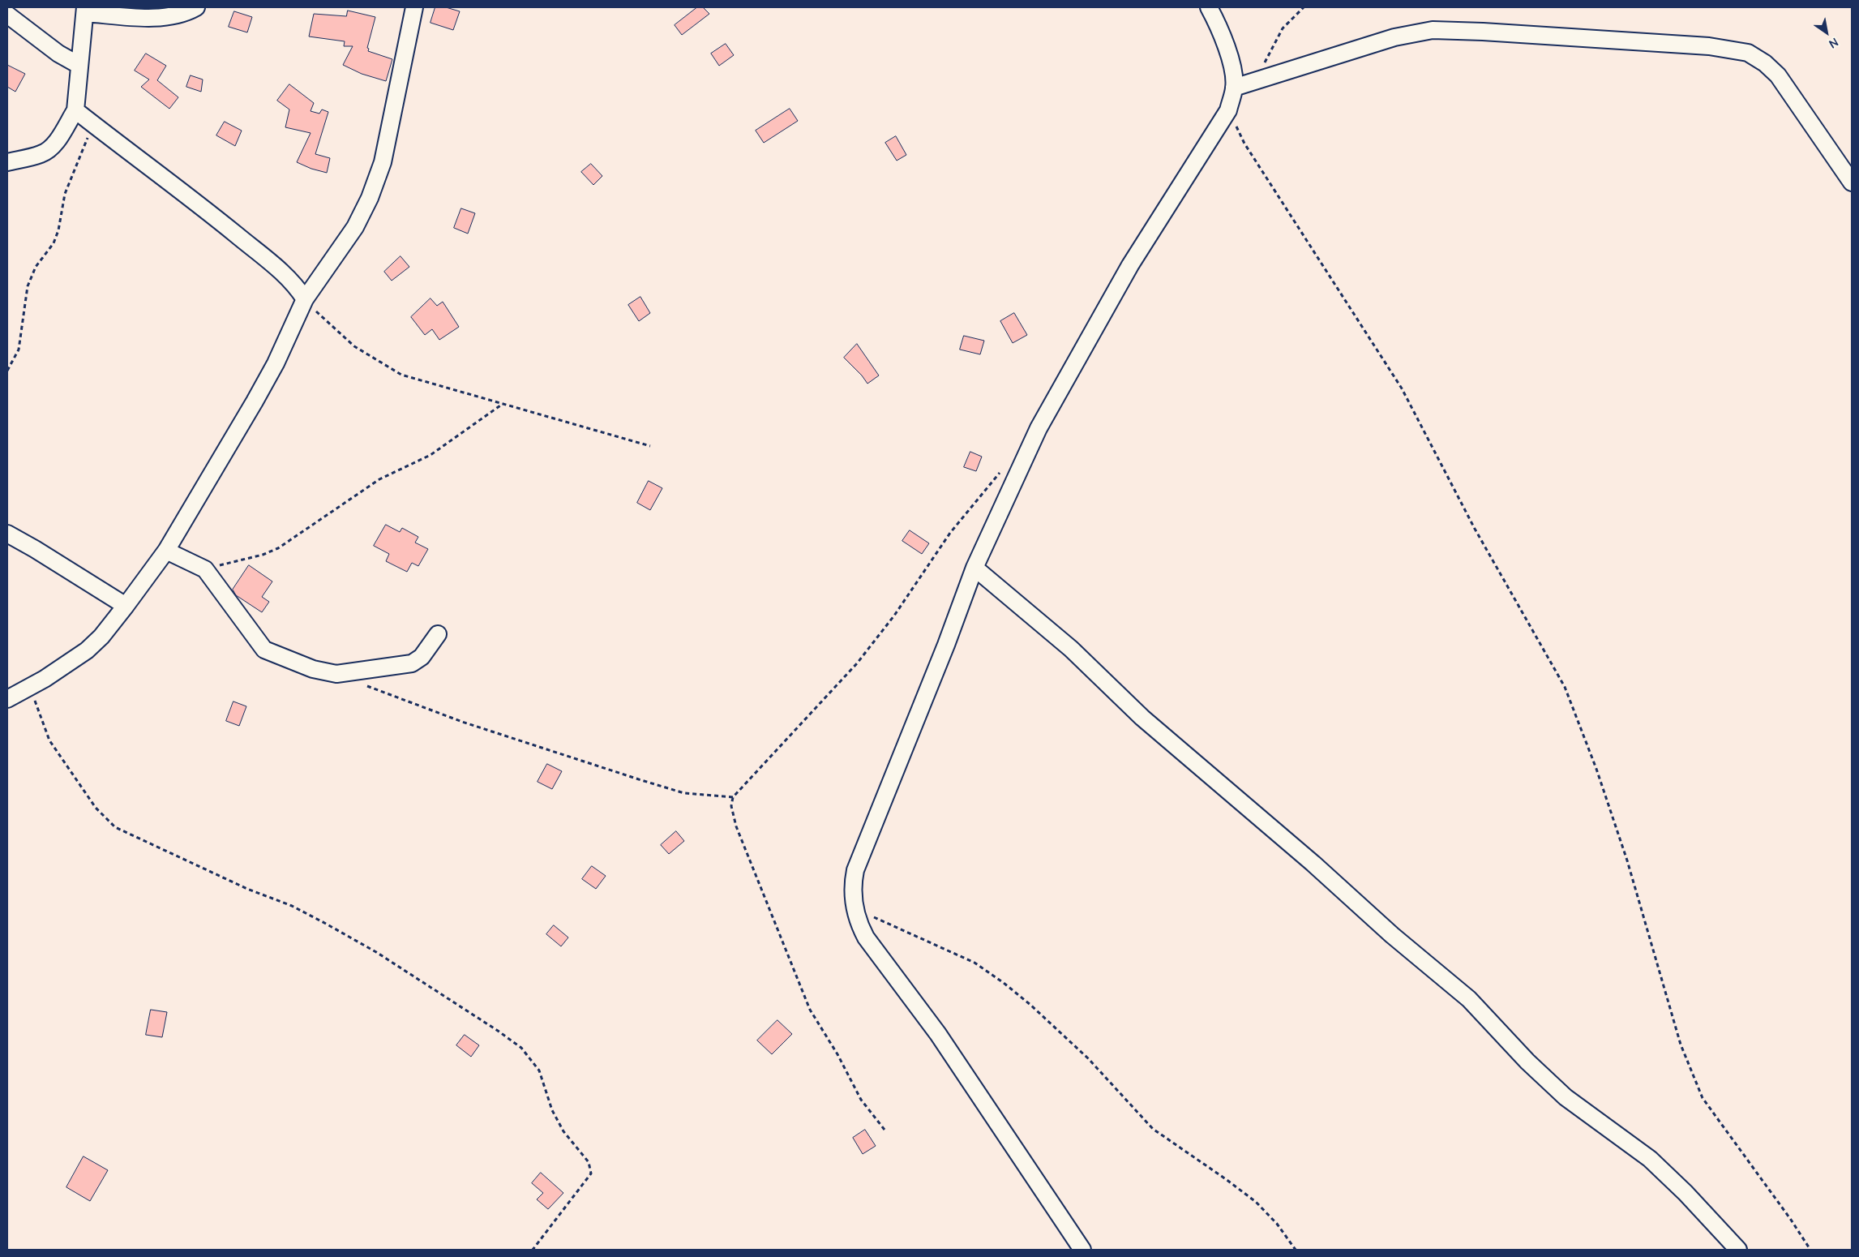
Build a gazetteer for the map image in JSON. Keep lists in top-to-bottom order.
{
  "north": "bottom right"
}
